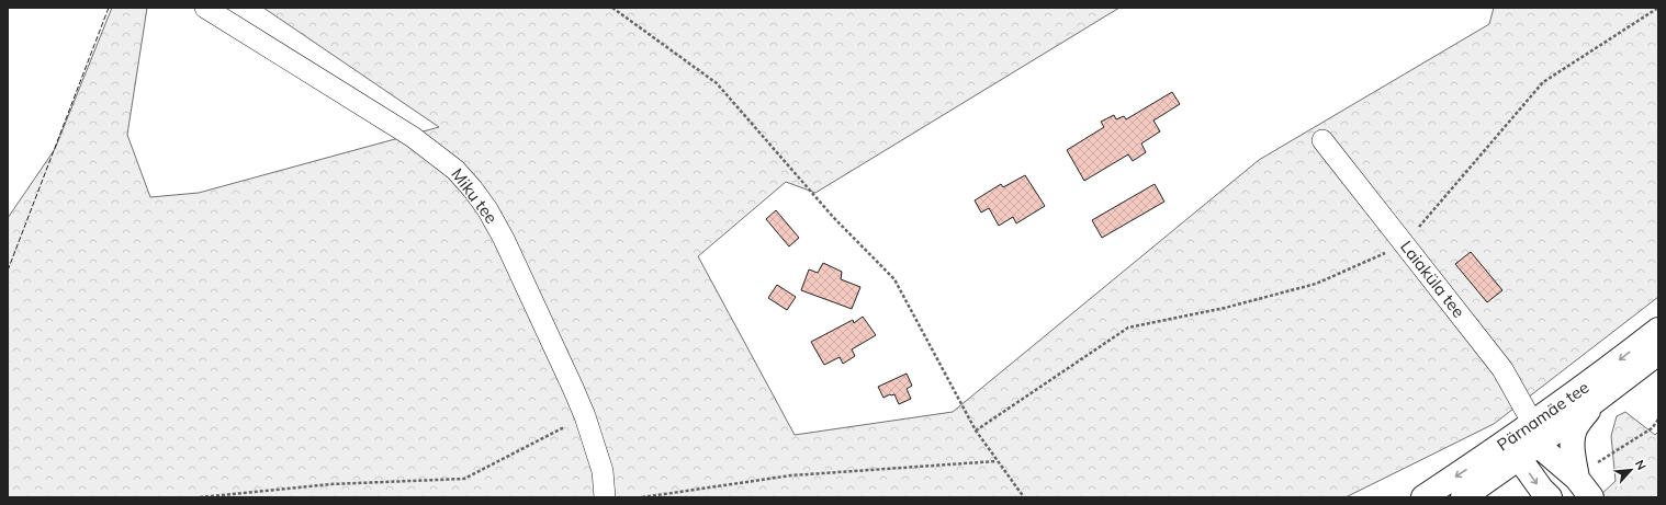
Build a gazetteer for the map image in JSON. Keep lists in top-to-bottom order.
{
  "streets": {
    "main road": ["Pärnamäe tee"],
    "street": ["Miku tee", "Laiaküla tee"]
  },
  "crossings": [
    ["Laiaküla tee", "Pärnamäe tee"]
  ],
  "north": "top right"
}
